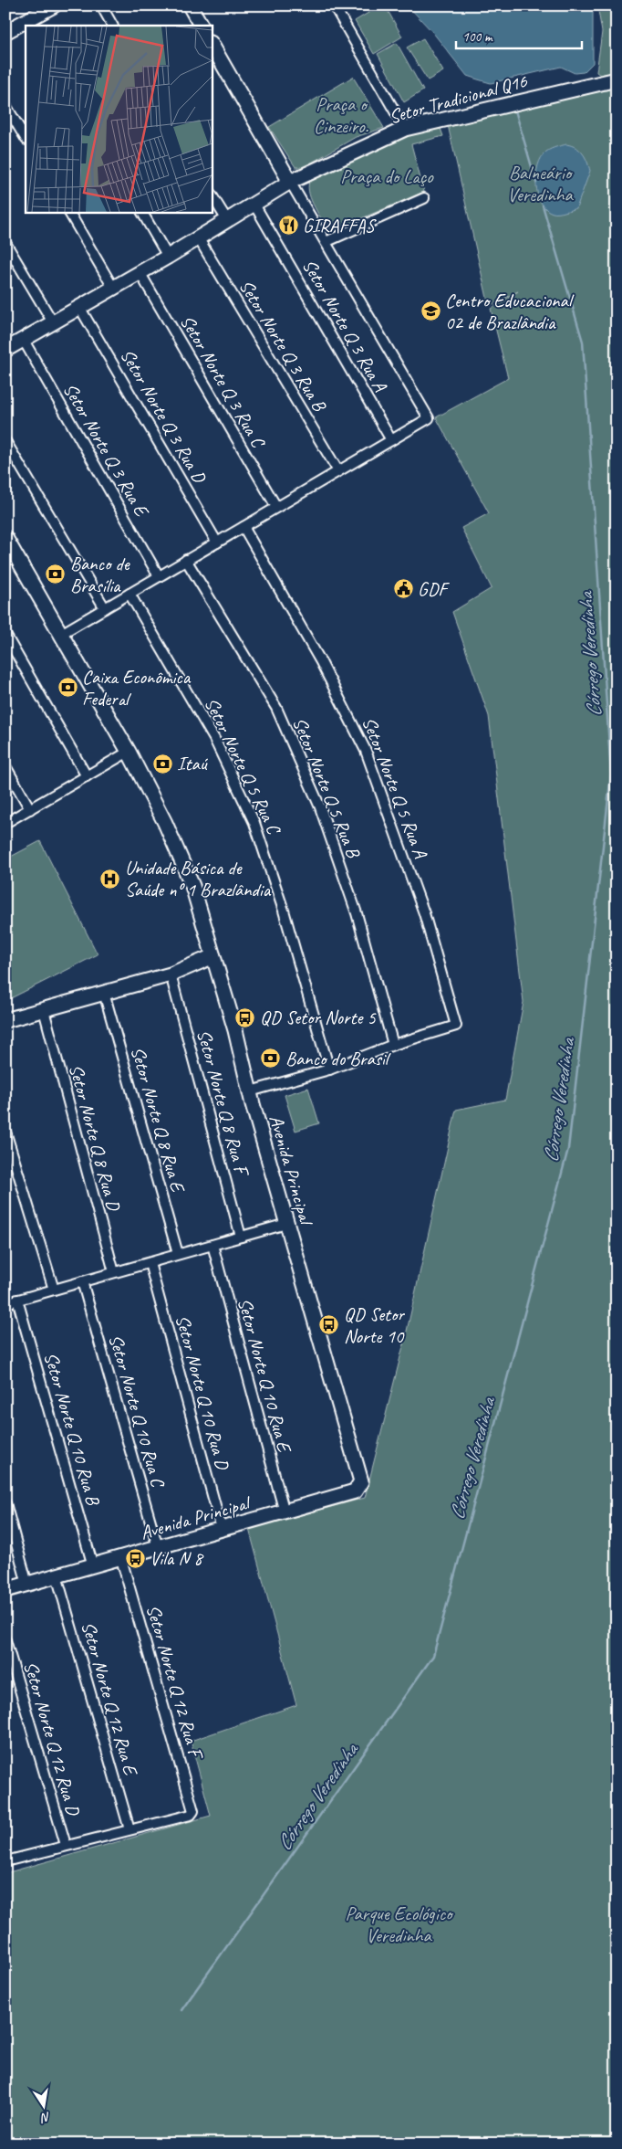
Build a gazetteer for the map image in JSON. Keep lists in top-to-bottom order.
{
  "streets": {
    "street": [
      "Setor Tradicional Q16",
      "Setor Norte Q 3 Rua A",
      "Setor Norte Q 3 Rua B",
      "Setor Norte Q 3 Rua C",
      "Setor Norte Q 3 Rua D",
      "Setor Norte Q 3 Rua E",
      "Setor Norte Q 5 Rua C",
      "Setor Norte Q 5 Rua B",
      "Setor Norte Q 5 Rua A",
      "Setor Norte Q 8 Rua F",
      "Setor Norte Q 8 Rua E",
      "Setor Norte Q 8 Rua D",
      "Avenida Principal",
      "Setor Norte Q 10 Rua E",
      "Setor Norte Q 10 Rua D",
      "Setor Norte Q 10 Rua C",
      "Setor Norte Q 10 Rua B",
      "Setor Norte Q 12 Rua F",
      "Setor Norte Q 12 Rua E",
      "Setor Norte Q 12 Rua D"
    ]
  },
  "crossings": [
    ["Setor Tradicional Q16", "Setor Norte Q 3 Rua A"],
    ["Setor Tradicional Q16", "Setor Norte Q 3 Rua B"],
    ["Setor Tradicional Q16", "Setor Norte Q 3 Rua C"],
    ["Setor Tradicional Q16", "Setor Norte Q 3 Rua D"],
    ["Setor Tradicional Q16", "Setor Norte Q 3 Rua E"],
    ["Setor Norte Q 5 Rua B", "Setor Norte Q 5 Rua A"],
    ["Avenida Principal", "Setor Norte Q 10 Rua E"],
    ["Avenida Principal", "Setor Norte Q 10 Rua D"],
    ["Avenida Principal", "Setor Norte Q 10 Rua C"],
    ["Avenida Principal", "Setor Norte Q 10 Rua B"],
    ["Avenida Principal", "Setor Norte Q 12 Rua F"],
    ["Avenida Principal", "Setor Norte Q 12 Rua E"],
    ["Setor Norte Q 12 Rua F", "Setor Norte Q 12 Rua E"]
  ],
  "water": ["Córrego Veredinha"],
  "parks": [
    "Praça o Cinzeiro.",
    "Balneário Veredinha",
    "Praça do Laço",
    "Parque Ecológico Veredinha"
  ],
  "places": {
    "restaurant": ["GIRAFFAS"],
    "school or university": ["Centro Educacional 02 de Brazlândia"],
    "bank": [
      "Banco de Brasília",
      "Caixa Econômica Federal",
      "Itaú",
      "Banco do Brasil"
    ],
    "public building": ["GDF"],
    "hospital": ["Unidade Básica de Saúde nº 1 Brazlândia"],
    "bus stop": ["QD Setor Norte 5", "QD Setor Norte 10", "Vila N 8"]
  },
  "scale_bar": "100 m",
  "north": "bottom"
}
